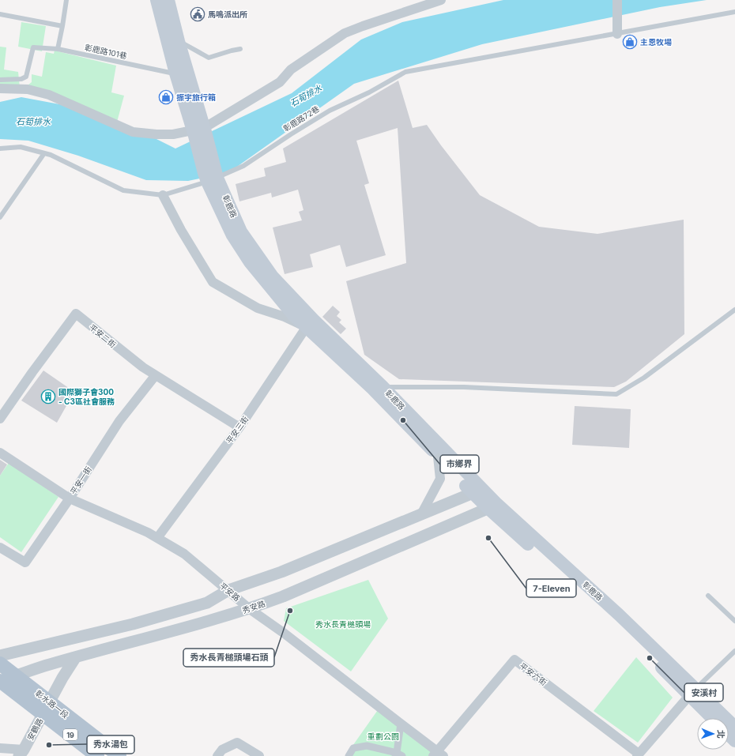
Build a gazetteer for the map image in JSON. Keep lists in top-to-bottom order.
{
  "streets": {
    "main road": ["彰鹿路", "彰水路一段", "19"],
    "street": [
      "平安二街",
      "平安三街",
      "平安一街",
      "平安路",
      "秀安路",
      "平安六街",
      "安鶴路"
    ],
    "lane": ["彰鹿路101巷", "彰鹿路72巷"]
  },
  "crossings": [
    ["彰鹿路101巷", "彰鹿路"],
    ["彰鹿路72巷", "彰鹿路"],
    ["彰鹿路", "平安三街"],
    ["彰鹿路", "秀安路"],
    ["平安二街", "平安三街"],
    ["平安二街", "平安一街"],
    ["平安三街", "平安路"],
    ["平安一街", "平安路"],
    ["平安路", "秀安路"],
    ["平安路", "平安六街"],
    ["秀安路", "彰水路一段"],
    ["秀安路", "安鶴路"],
    ["彰水路一段", "安鶴路"]
  ],
  "water": ["石筍排水"],
  "parks": ["秀水長青槌頭場", "重劃公園"],
  "places": {
    "public building": ["馬鳴派出所"],
    "shop": ["主恩牧場", "振宇旅行箱"],
    "building": ["國際獅子會300 - C3區社會服務"],
    "other": [
      "市鄉界",
      "7-Eleven",
      "秀水長青槌頭場石頭",
      "安溪村",
      "秀水湯包"
    ]
  },
  "north": "right"
}
